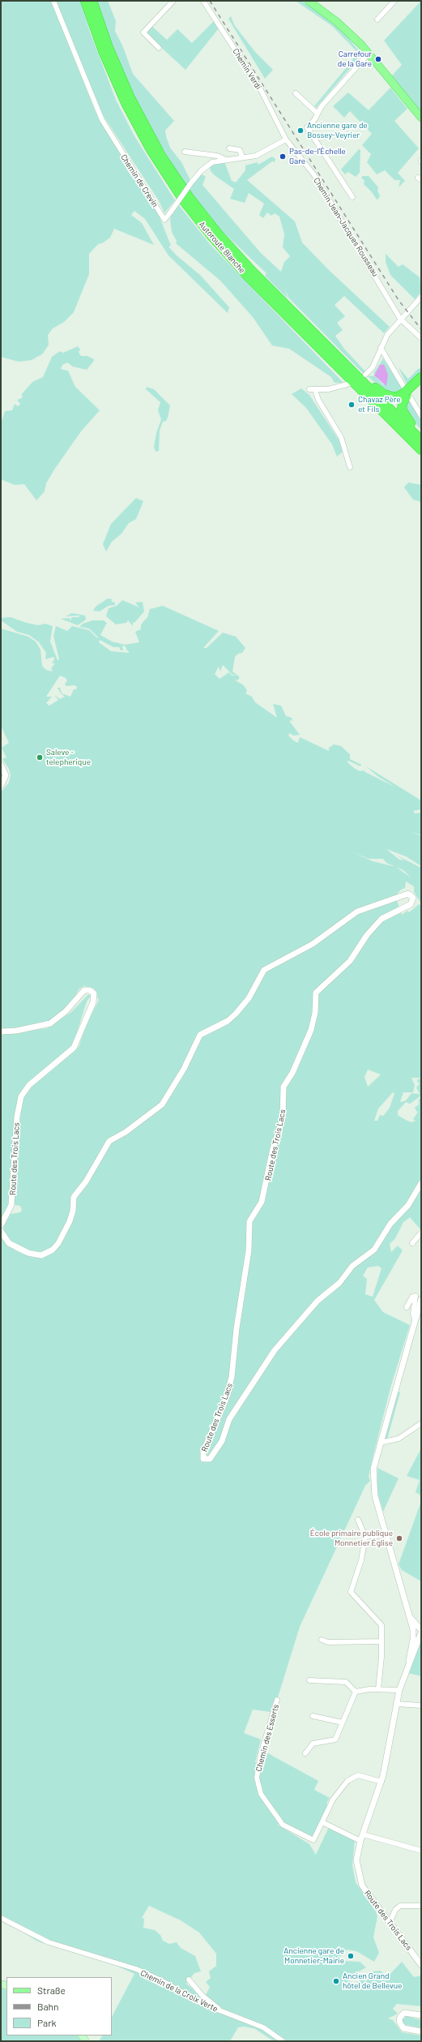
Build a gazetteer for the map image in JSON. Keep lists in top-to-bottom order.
{
  "streets": {
    "highway": ["Autoroute Blanche"],
    "street": [
      "Chemin Verdi",
      "Chemin de Crevin",
      "Chemin Jean-Jacques Rousseau",
      "Route des Trois Lacs",
      "Chemin des Esserts",
      "Chemin de la Croix Verte"
    ]
  },
  "crossings": [
    ["Chemin Verdi", "Chemin de Crevin"],
    ["Chemin Verdi", "Chemin Jean-Jacques Rousseau"],
    ["Chemin de Crevin", "Chemin Jean-Jacques Rousseau"],
    ["Route des Trois Lacs", "Chemin des Esserts"]
  ],
  "places": [
    "Carrefour de la Gare",
    "Ancienne gare de Bossey-Veyrier",
    "Pas-de-l'Échelle Gare",
    "Chavaz Père et Fils",
    "Saleve - telepherique",
    "École primaire publique Monnetier Église",
    "Ancienne gare de Monnetier-Mairie",
    "Ancien Grand hôtel de Bellevue"
  ],
  "legend": ["Straße", "Bahn", "Park"]
}
